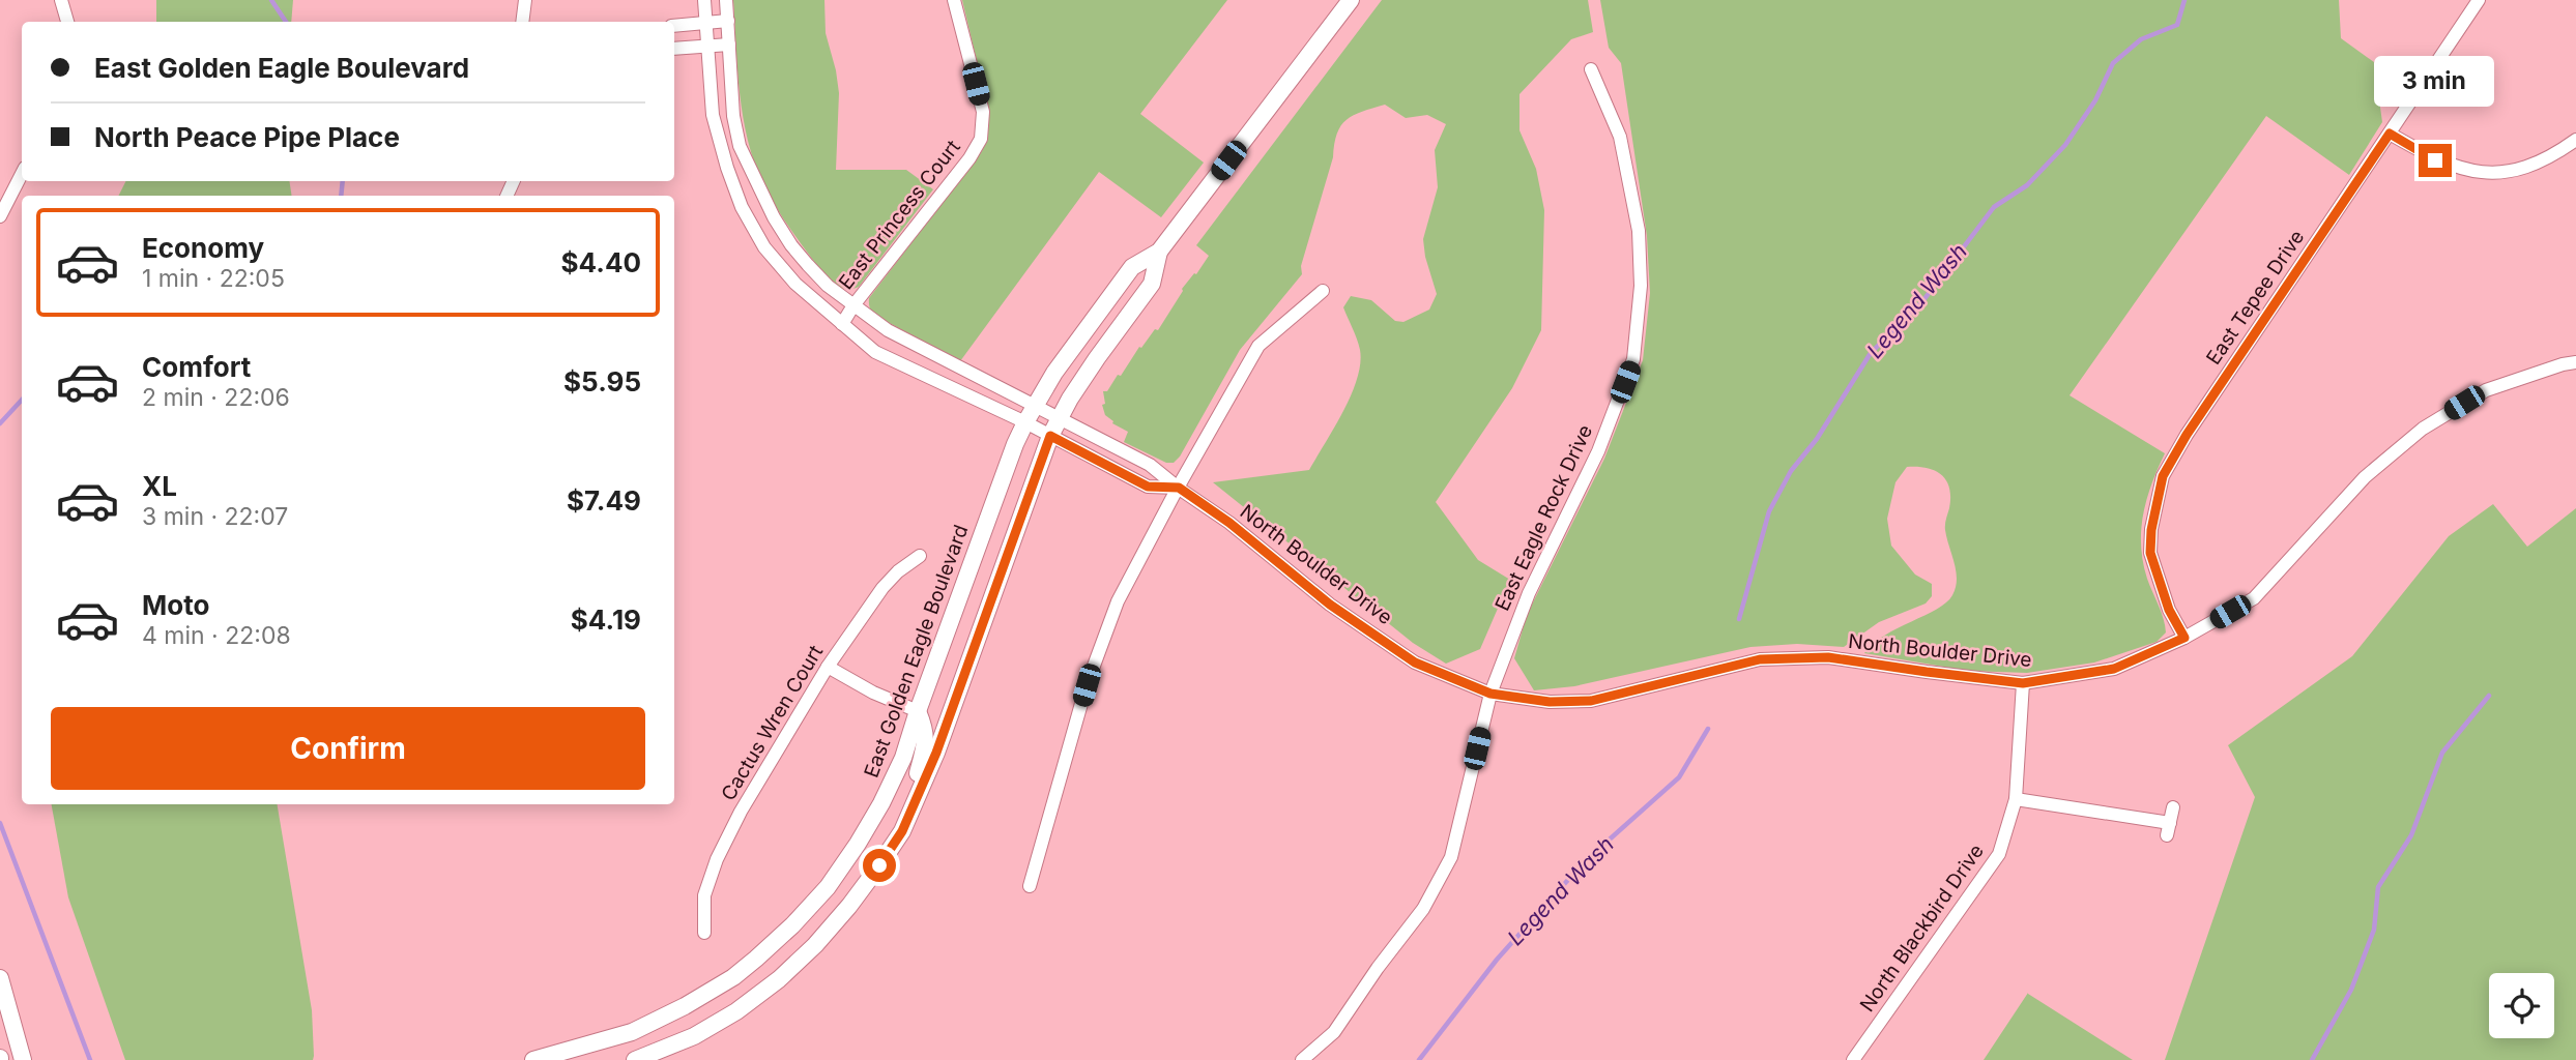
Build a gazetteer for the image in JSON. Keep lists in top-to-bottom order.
{
  "streets": {
    "street": [
      "East Princess Court",
      "East Tepee Drive",
      "East Eagle Rock Drive",
      "North Boulder Drive",
      "East Golden Eagle Boulevard",
      "Cactus Wren Court",
      "North Blackbird Drive"
    ]
  },
  "crossings": [
    ["East Princess Court", "North Boulder Drive"],
    ["East Tepee Drive", "North Boulder Drive"],
    ["East Eagle Rock Drive", "North Boulder Drive"],
    ["North Boulder Drive", "East Golden Eagle Boulevard"],
    ["North Boulder Drive", "North Blackbird Drive"]
  ],
  "water": ["Legend Wash"],
  "page": {
    "banner": ["East Golden Eagle Boulevard", "North Peace Pipe Place"],
    "bubble": "3 min",
    "list": [
      {
        "name": "Economy",
        "note": "1 min · 22:05",
        "value": "$4.40"
      },
      {
        "name": "Comfort",
        "note": "2 min · 22:06",
        "value": "$5.95"
      },
      {
        "name": "XL",
        "note": "3 min · 22:07",
        "value": "$7.49"
      },
      {
        "name": "Moto",
        "note": "4 min · 22:08",
        "value": "$4.19"
      }
    ],
    "buttons": "Confirm"
  }
}
